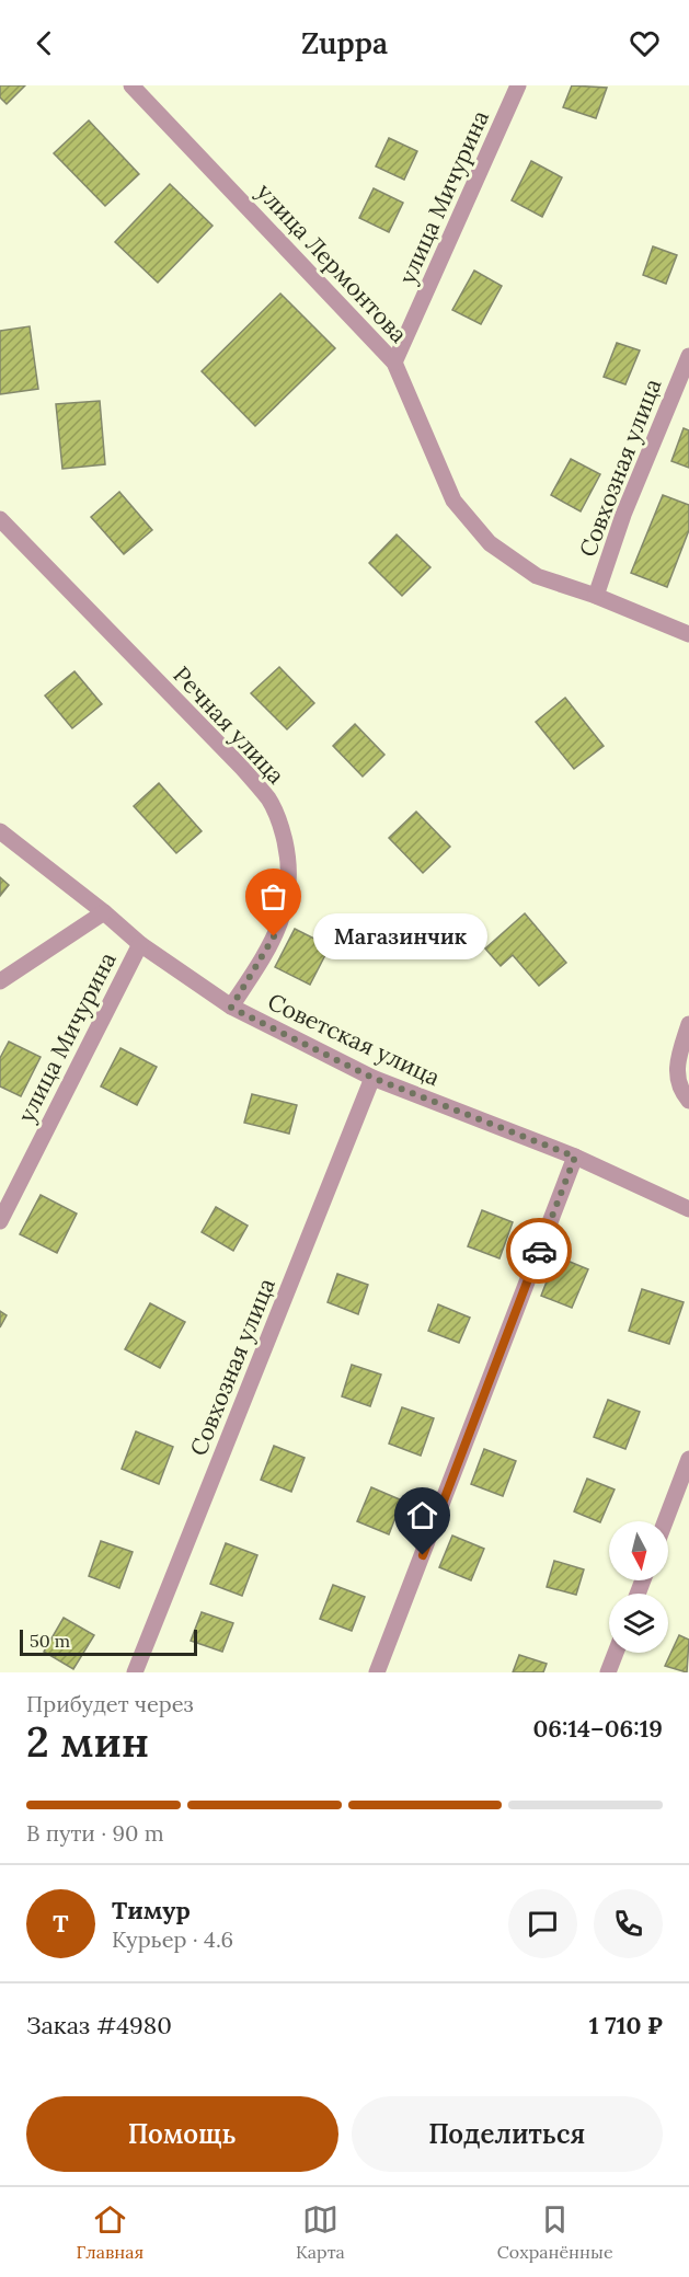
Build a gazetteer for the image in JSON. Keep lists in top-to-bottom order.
{
  "streets": {
    "street": [
      "улица Мичурина",
      "улица Лермонтова",
      "Совхозная улица",
      "Речная улица",
      "Советская улица"
    ]
  },
  "crossings": [
    ["улица Мичурина", "улица Лермонтова"],
    ["улица Мичурина", "Советская улица"],
    ["улица Лермонтова", "Совхозная улица"],
    ["Совхозная улица", "Советская улица"],
    ["Речная улица", "Советская улица"]
  ],
  "places": ["Магазинчик"],
  "scale_bar": "50 m",
  "north": "bottom",
  "page": {
    "header": "Zuppa",
    "bubble": "Магазинчик",
    "scale": "50 m",
    "heading": ["2 мин", "Прибудет через", "06:14–06:19"],
    "panel": [
      "Тимур",
      "Курьер · 4.6",
      "Заказ #4980",
      "1 710 ₽"
    ],
    "bar": "В пути · 90 m",
    "round": "Т",
    "buttons": ["Помощь", "Поделиться"],
    "tabs": ["Главная", "Карта", "Сохранённые"]
  }
}
